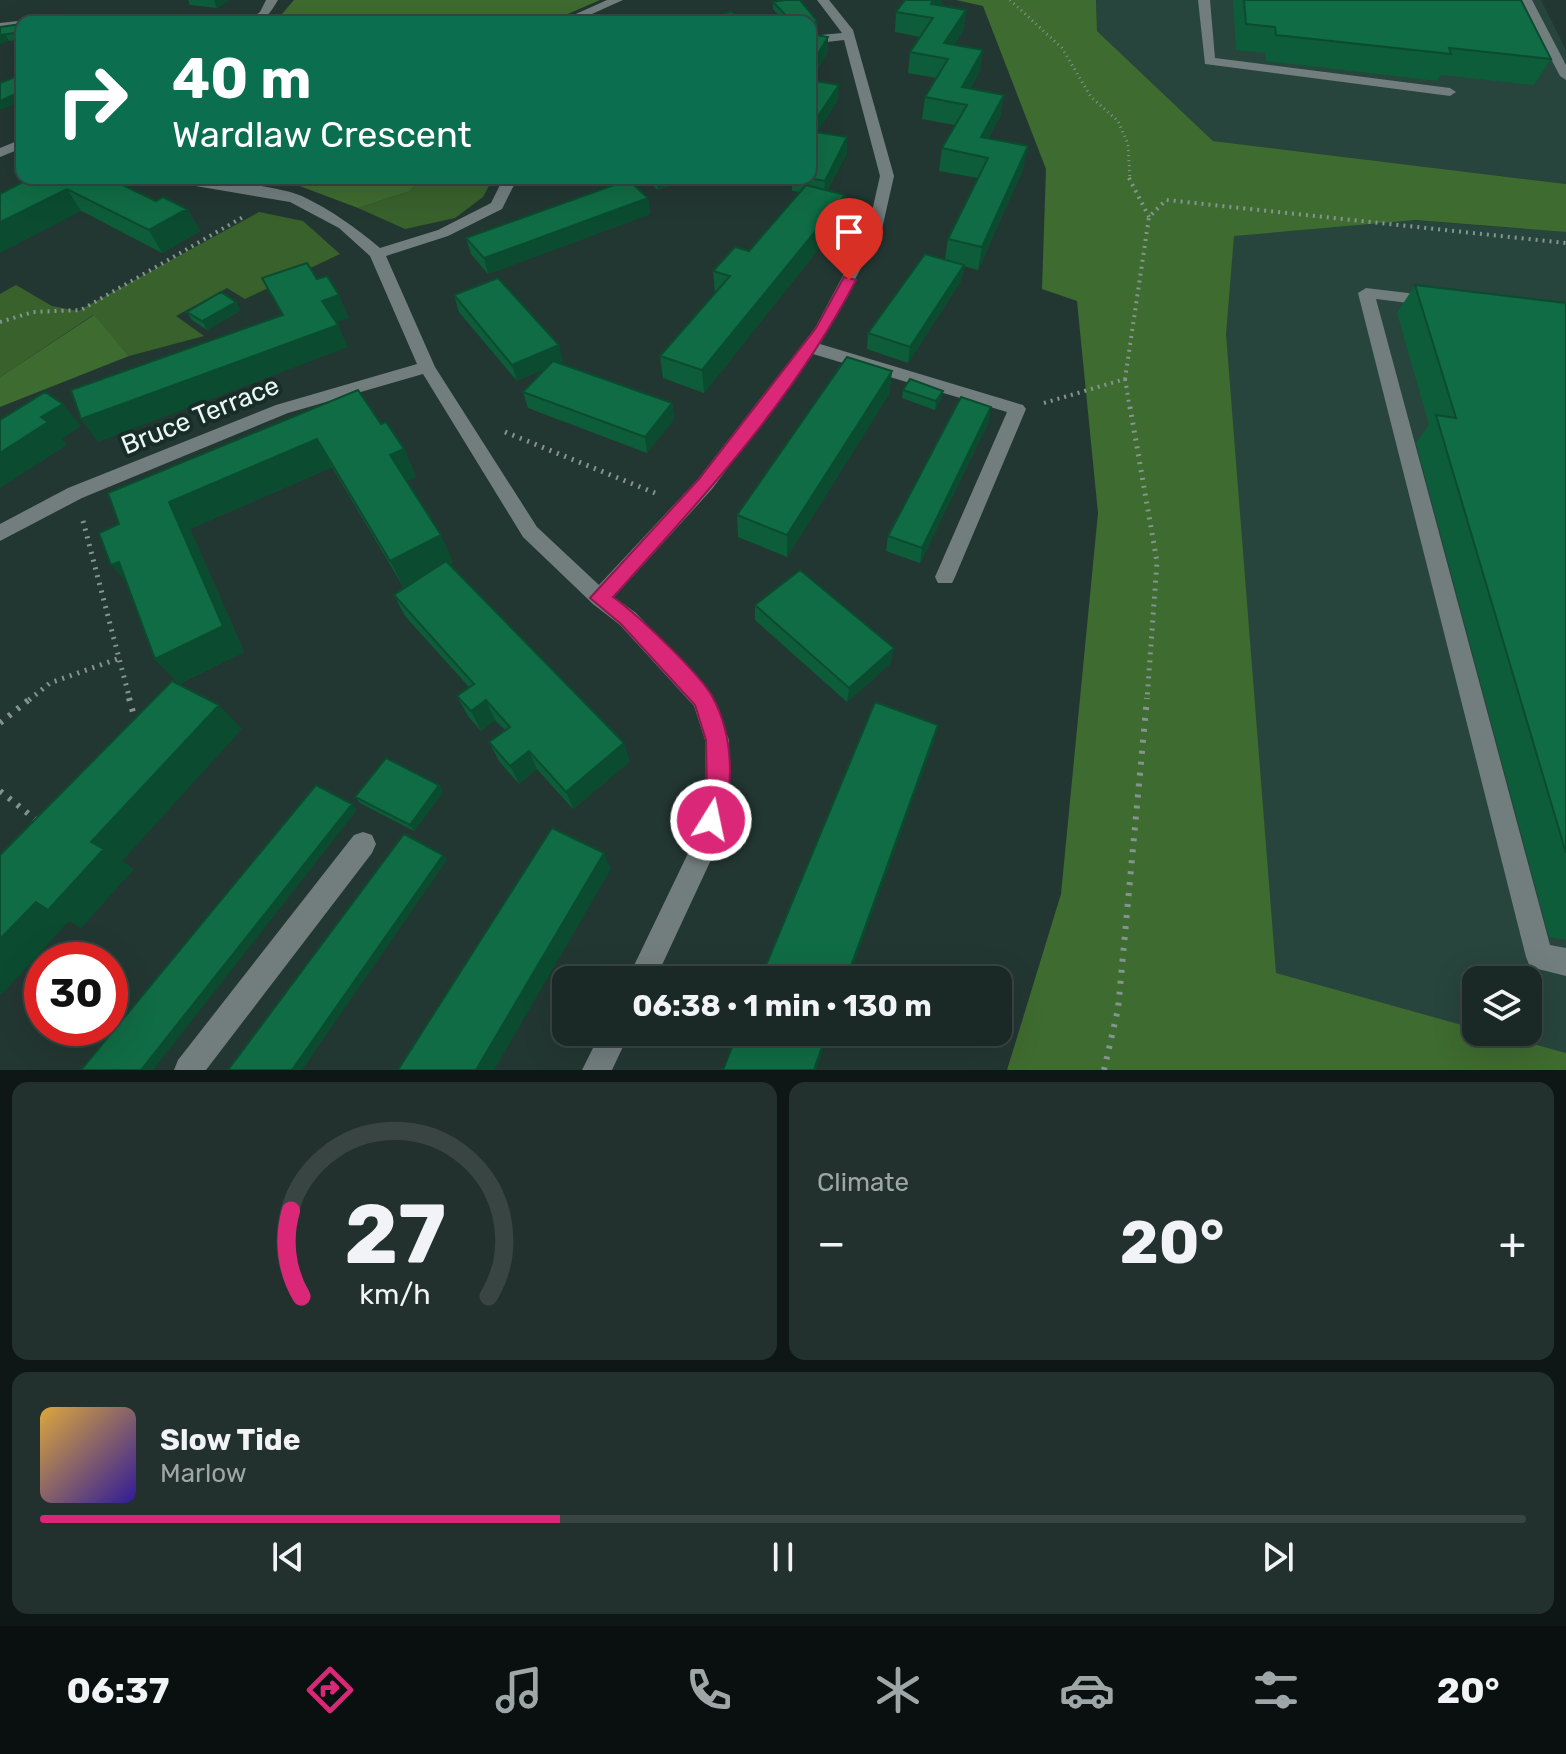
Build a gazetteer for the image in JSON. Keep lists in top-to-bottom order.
{
  "streets": {
    "street": ["Bruce Terrace"]
  },
  "page": {
    "turn": ["40 m", "Wardlaw Crescent"],
    "limit": "30",
    "trip": "06:38 · 1 min · 130 m",
    "tile": "Climate",
    "heat": ["−", "20°", "+"],
    "song": ["Slow Tide", "Marlow"],
    "tabs": ["06:37", "20°"],
    "gauge": ["27", "km/h"]
  }
}
